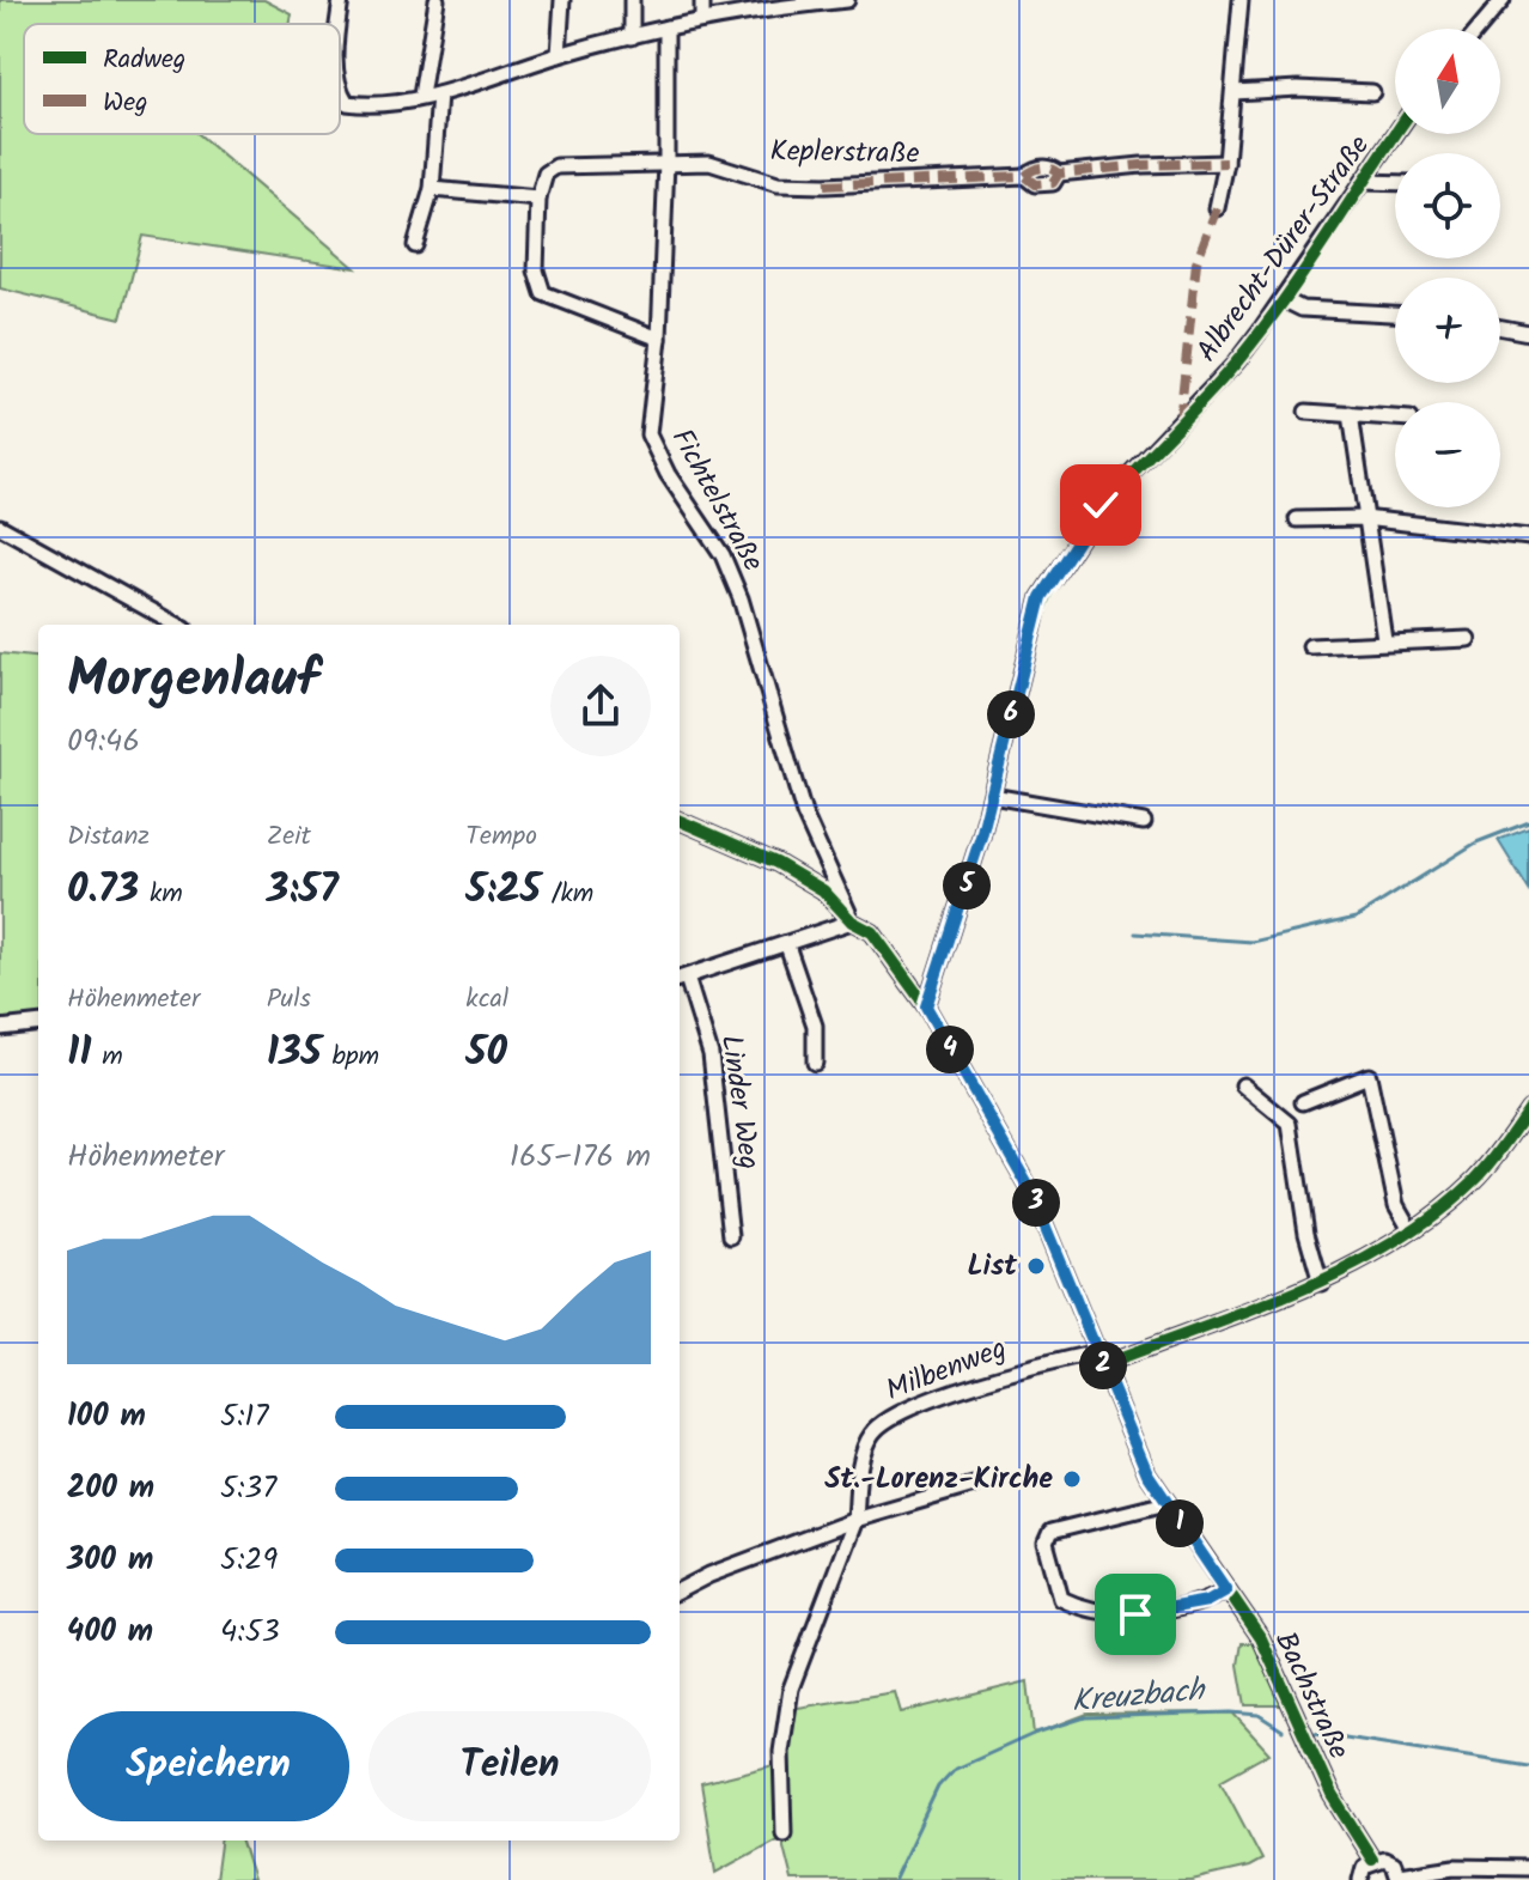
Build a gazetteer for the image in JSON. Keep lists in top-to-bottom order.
{
  "streets": {
    "street": [
      "Keplerstraße",
      "Albrecht-Dürer-Straße",
      "Fichtelstraße",
      "Linder Weg",
      "Milbenweg",
      "Bachstraße"
    ]
  },
  "crossings": [
    ["Keplerstraße", "Fichtelstraße"],
    ["Fichtelstraße", "Linder Weg"],
    ["Milbenweg", "Bachstraße"]
  ],
  "water": ["Kreuzbach"],
  "places": ["List", "St.-Lorenz-Kirche"],
  "legend": ["Radweg", "Weg"],
  "north": "top",
  "page": {
    "map_buttons": ["+", "−"],
    "heading": ["Morgenlauf", "09:46"],
    "pins": [
      "6",
      "5",
      "4",
      "3",
      "2",
      "1"
    ],
    "stats": [
      ["Distanz", "0.73 km"],
      ["Zeit", "3:57"],
      ["Tempo", "5:25 /km"],
      ["Höhenmeter", "11 m"],
      ["Puls", "135 bpm"],
      ["kcal", "50"]
    ],
    "chart": ["Höhenmeter", "165–176 m"],
    "list": [
      {
        "name": "100 m",
        "note": "5:17"
      },
      {
        "name": "200 m",
        "note": "5:37"
      },
      {
        "name": "300 m",
        "note": "5:29"
      },
      {
        "name": "400 m",
        "note": "4:53"
      }
    ],
    "buttons": ["Speichern", "Teilen"]
  }
}
